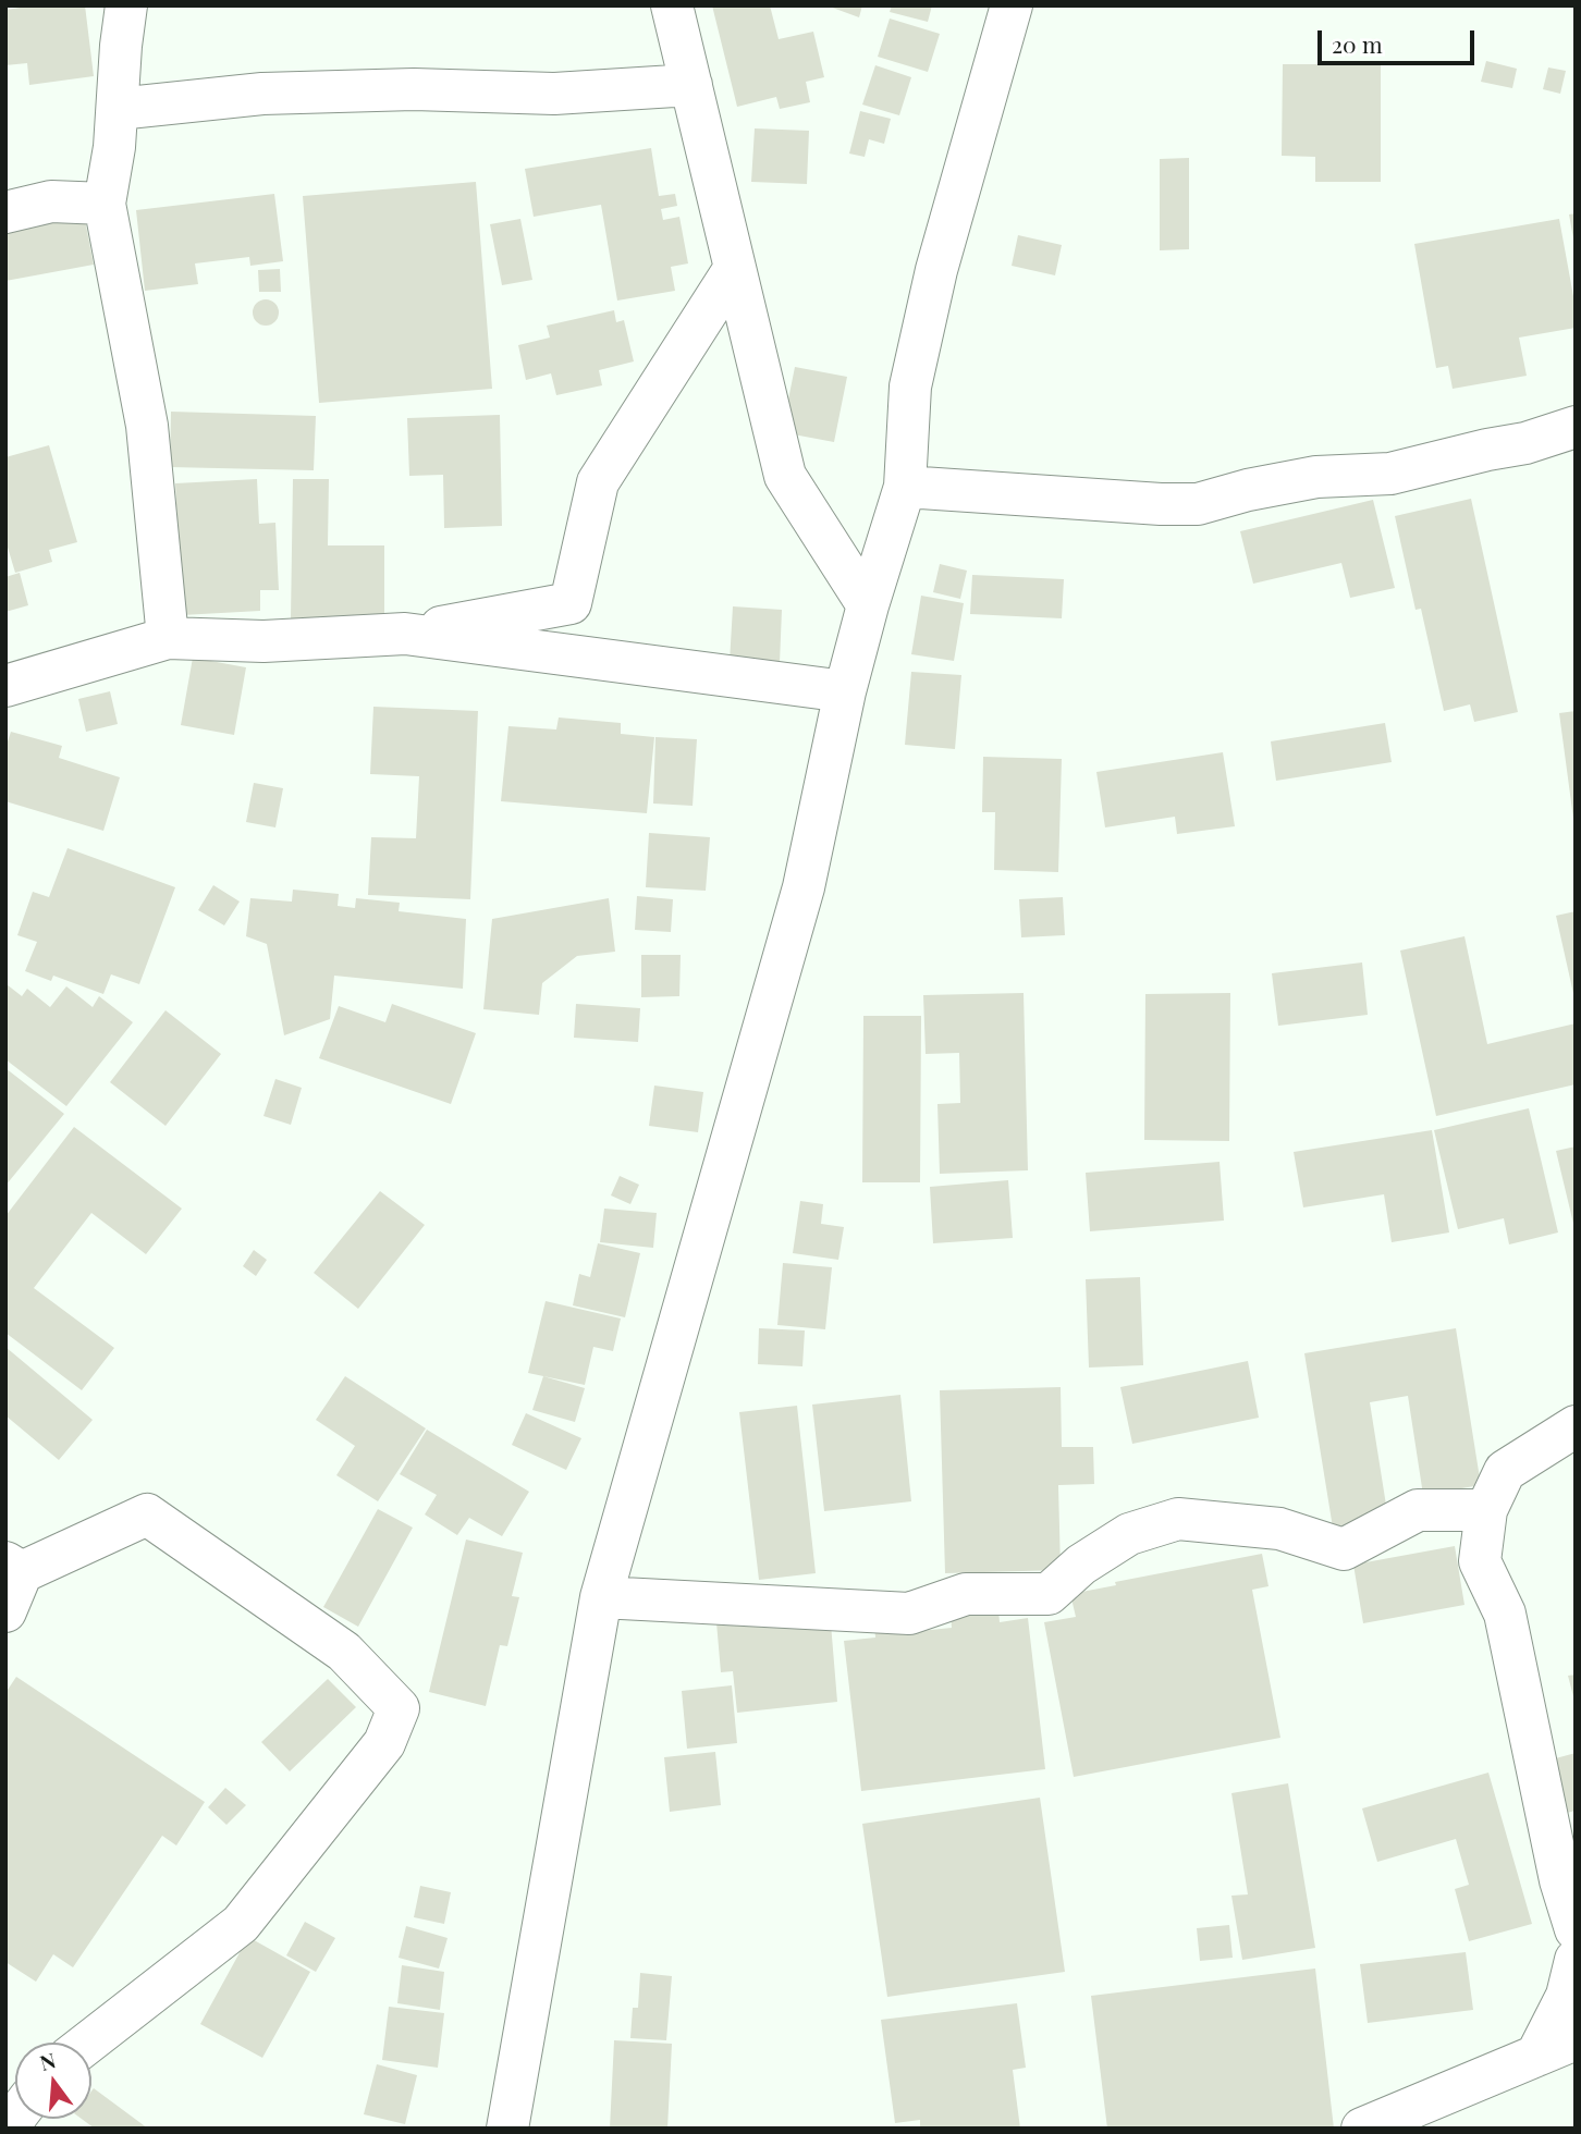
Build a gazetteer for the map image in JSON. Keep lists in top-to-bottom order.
{
  "scale_bar": "20 m",
  "north": "top"
}
